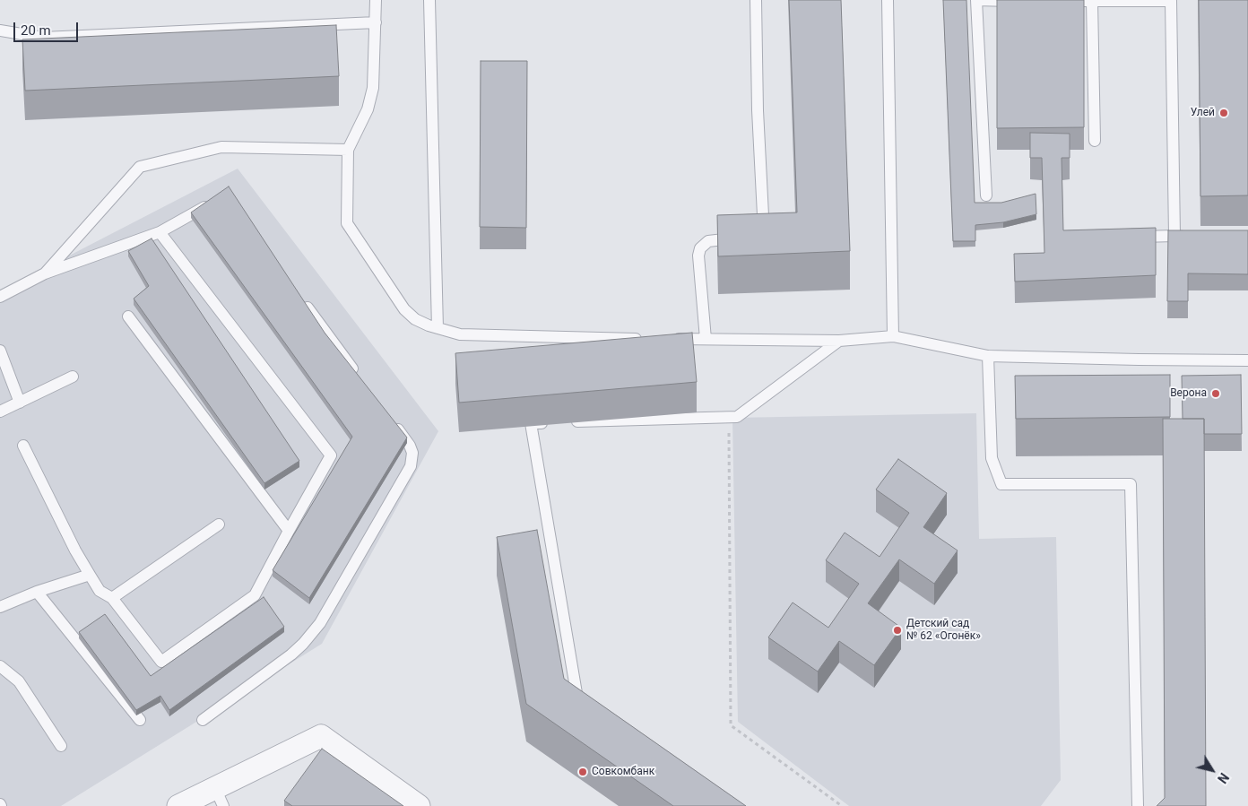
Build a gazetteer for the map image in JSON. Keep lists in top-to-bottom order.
{
  "places": [
    "Улей",
    "Верона",
    "Детский сад № 62 «Огонёк»",
    "Совкомбанк"
  ],
  "scale_bar": "20 m",
  "north": "bottom right"
}
